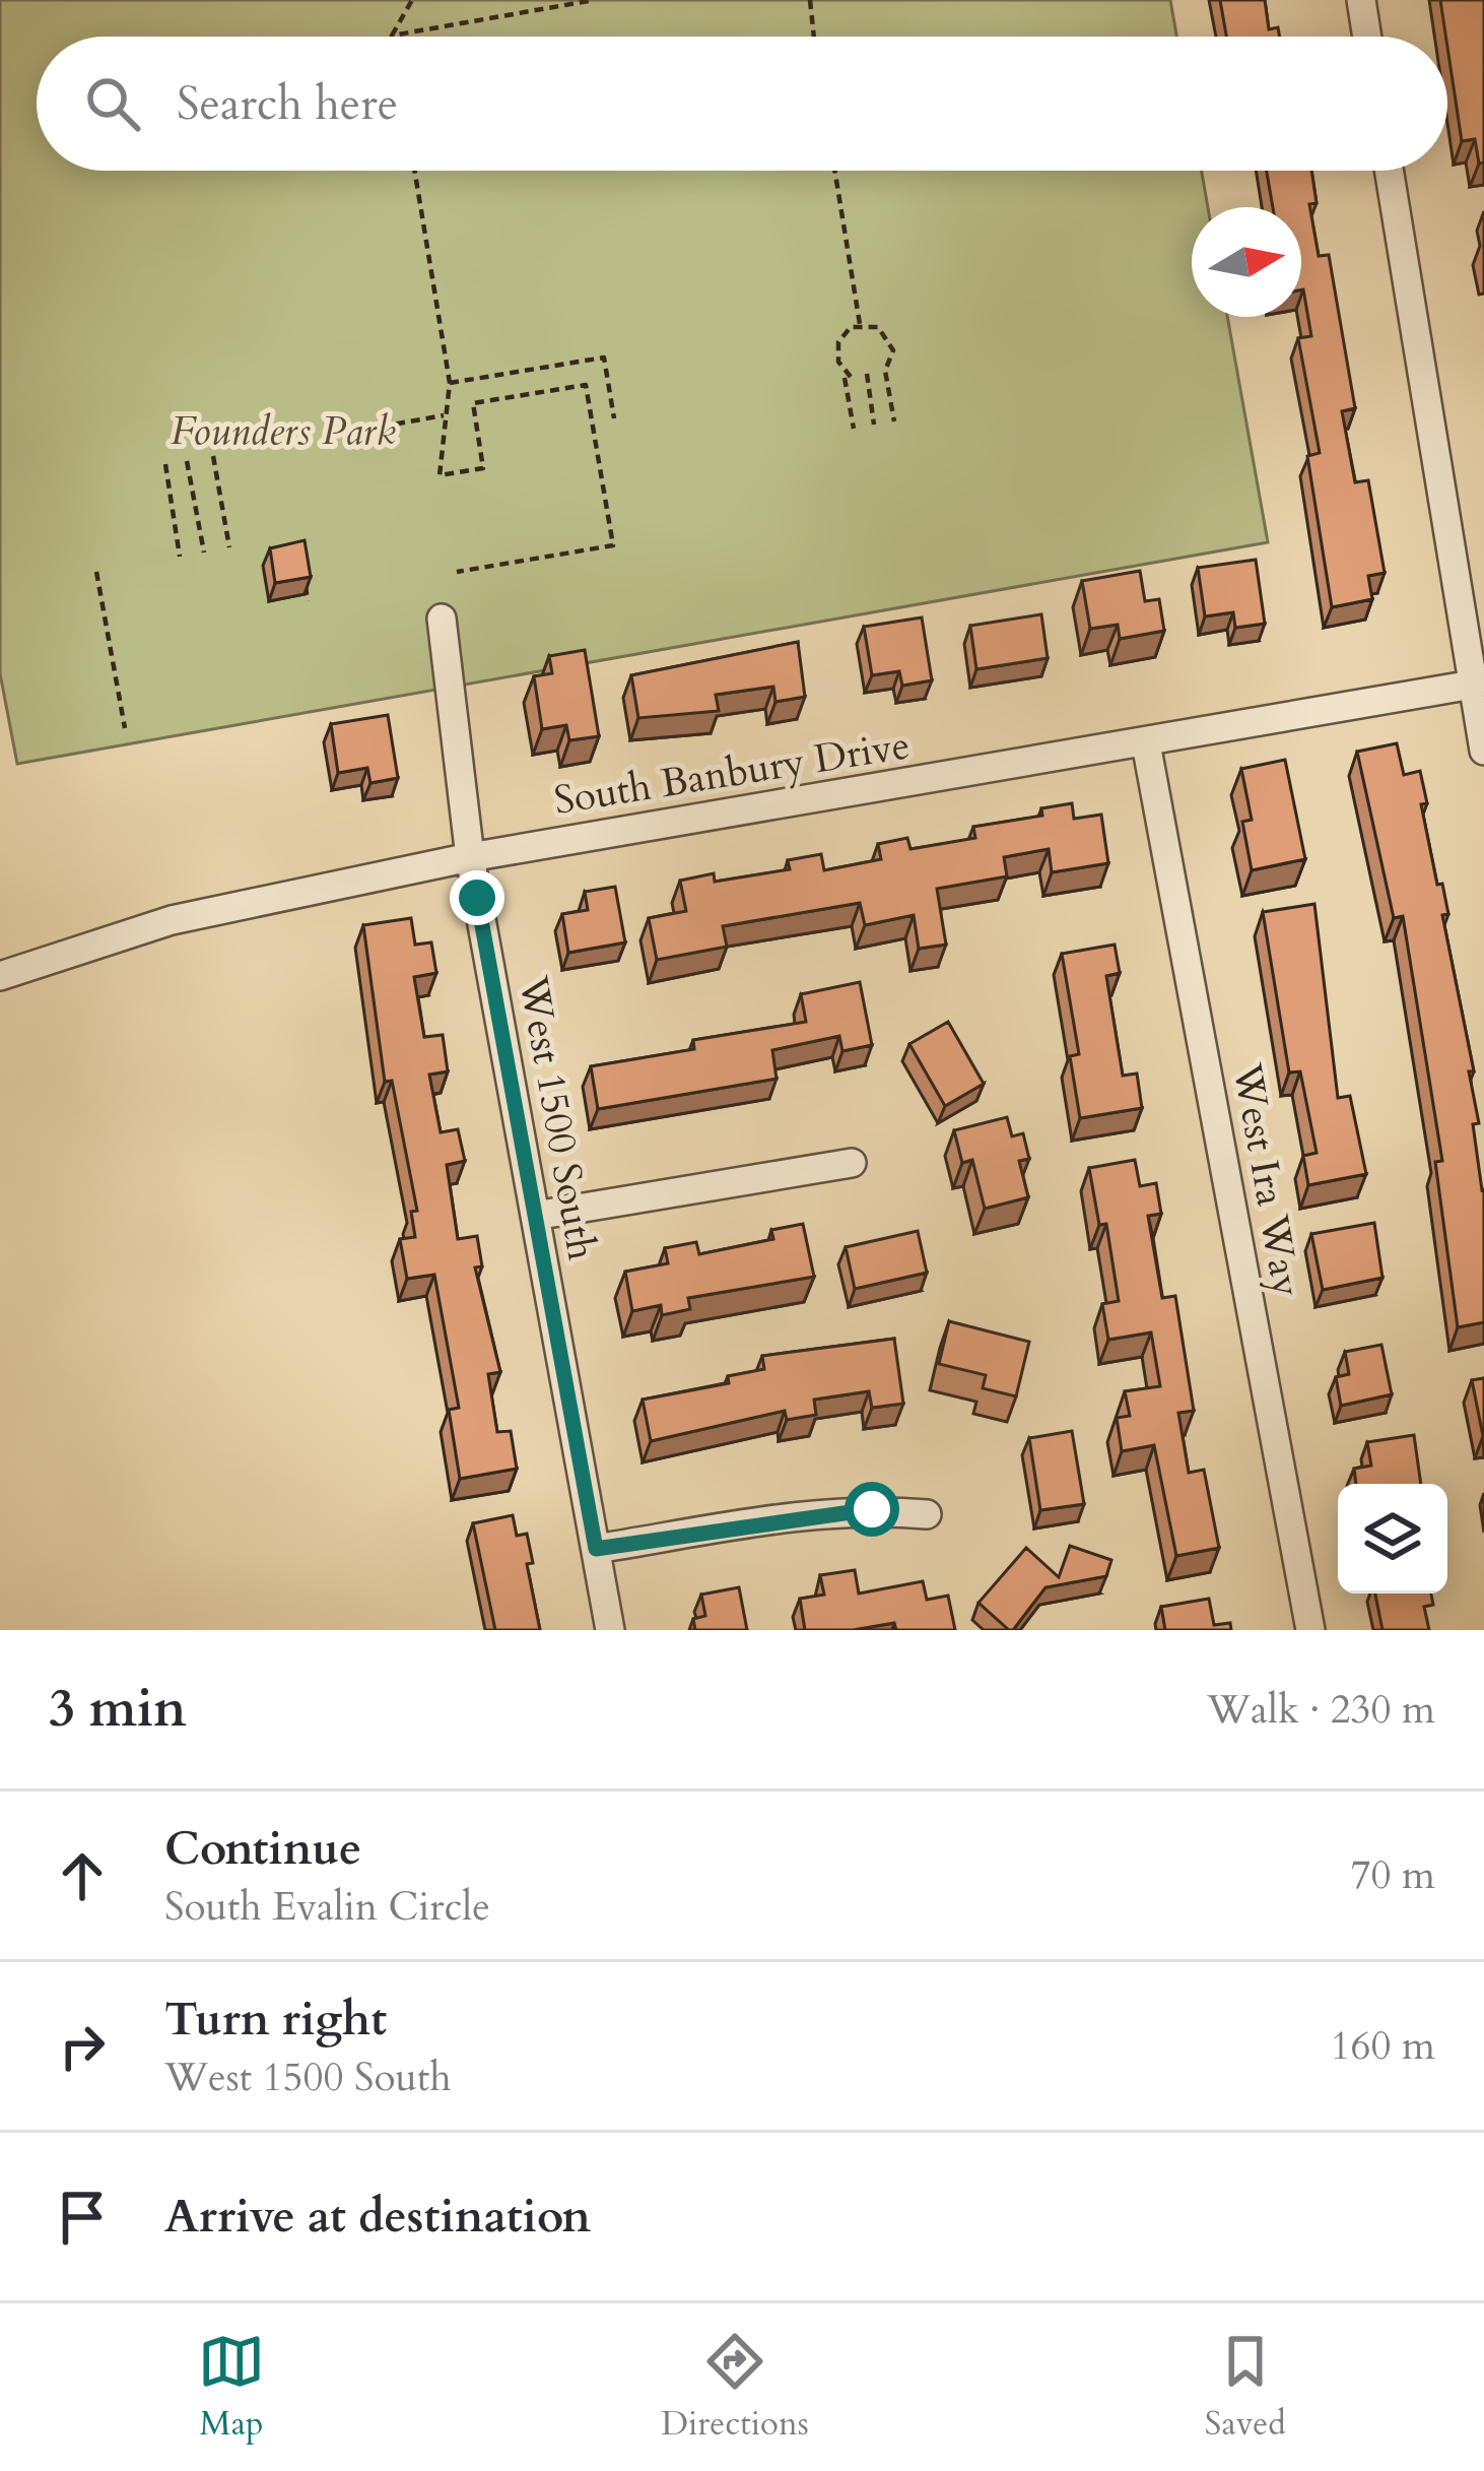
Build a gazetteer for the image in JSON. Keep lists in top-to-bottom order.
{
  "streets": {
    "street": ["South Banbury Drive", "West 1500 South", "West Ira Way"]
  },
  "crossings": [
    ["South Banbury Drive", "West 1500 South"],
    ["South Banbury Drive", "West Ira Way"]
  ],
  "parks": ["Founders Park"],
  "north": "right",
  "page": {
    "search": "Search here",
    "heading": ["3 min", "Walk · 230 m"],
    "list": [
      ["Continue", "South Evalin Circle", "70 m"],
      ["Turn right", "West 1500 South", "160 m"],
      "Arrive at destination"
    ],
    "nav": ["Map", "Directions", "Saved"]
  }
}
